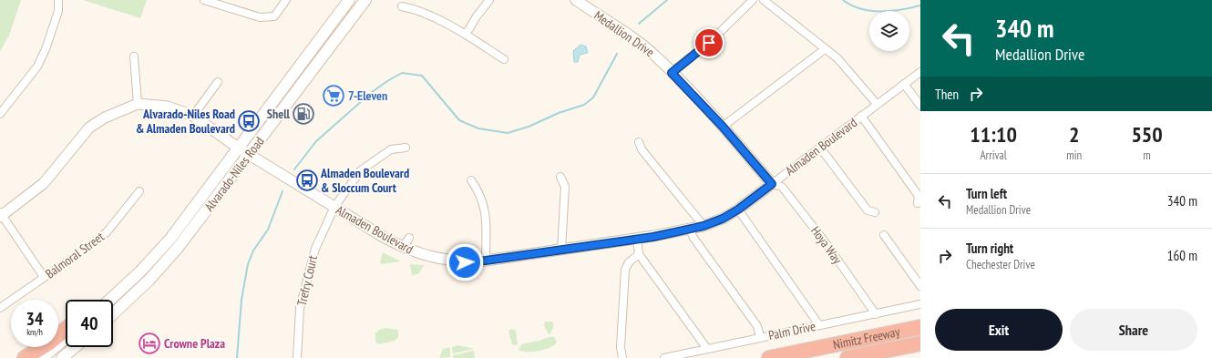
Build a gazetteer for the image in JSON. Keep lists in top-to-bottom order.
{
  "streets": {
    "highway": ["Nimitz Freeway"],
    "main road": ["Alvarado-Niles Road"],
    "street": [
      "Medallion Drive",
      "Almaden Boulevard",
      "Hoya Way",
      "Balmoral Street",
      "Trefry Court",
      "Palm Drive"
    ]
  },
  "crossings": [
    ["Medallion Drive", "Almaden Boulevard"],
    ["Medallion Drive", "Hoya Way"],
    ["Almaden Boulevard", "Alvarado-Niles Road"],
    ["Almaden Boulevard", "Hoya Way"],
    ["Almaden Boulevard", "Trefry Court"],
    ["Hoya Way", "Palm Drive"]
  ],
  "places": {
    "supermarket": ["7-Eleven"],
    "fuel station": ["Shell"],
    "bus stop": ["Alvarado-Niles Road & Almaden Boulevard", "Almaden Boulevard & Sloccum Court"],
    "hotel": ["Crowne Plaza"]
  },
  "page": {
    "turn": ["340 m", "Medallion Drive"],
    "then": "Then",
    "eta": [
      "11:10",
      "Arrival",
      "2",
      "min",
      "550",
      "m"
    ],
    "list": [
      {
        "name": "Turn left",
        "note": "Medallion Drive",
        "value": "340 m"
      },
      {
        "name": "Turn right",
        "note": "Chechester Drive",
        "value": "160 m"
      }
    ],
    "speed": "34 km/h",
    "limit": "40",
    "buttons": ["Exit", "Share"]
  }
}
